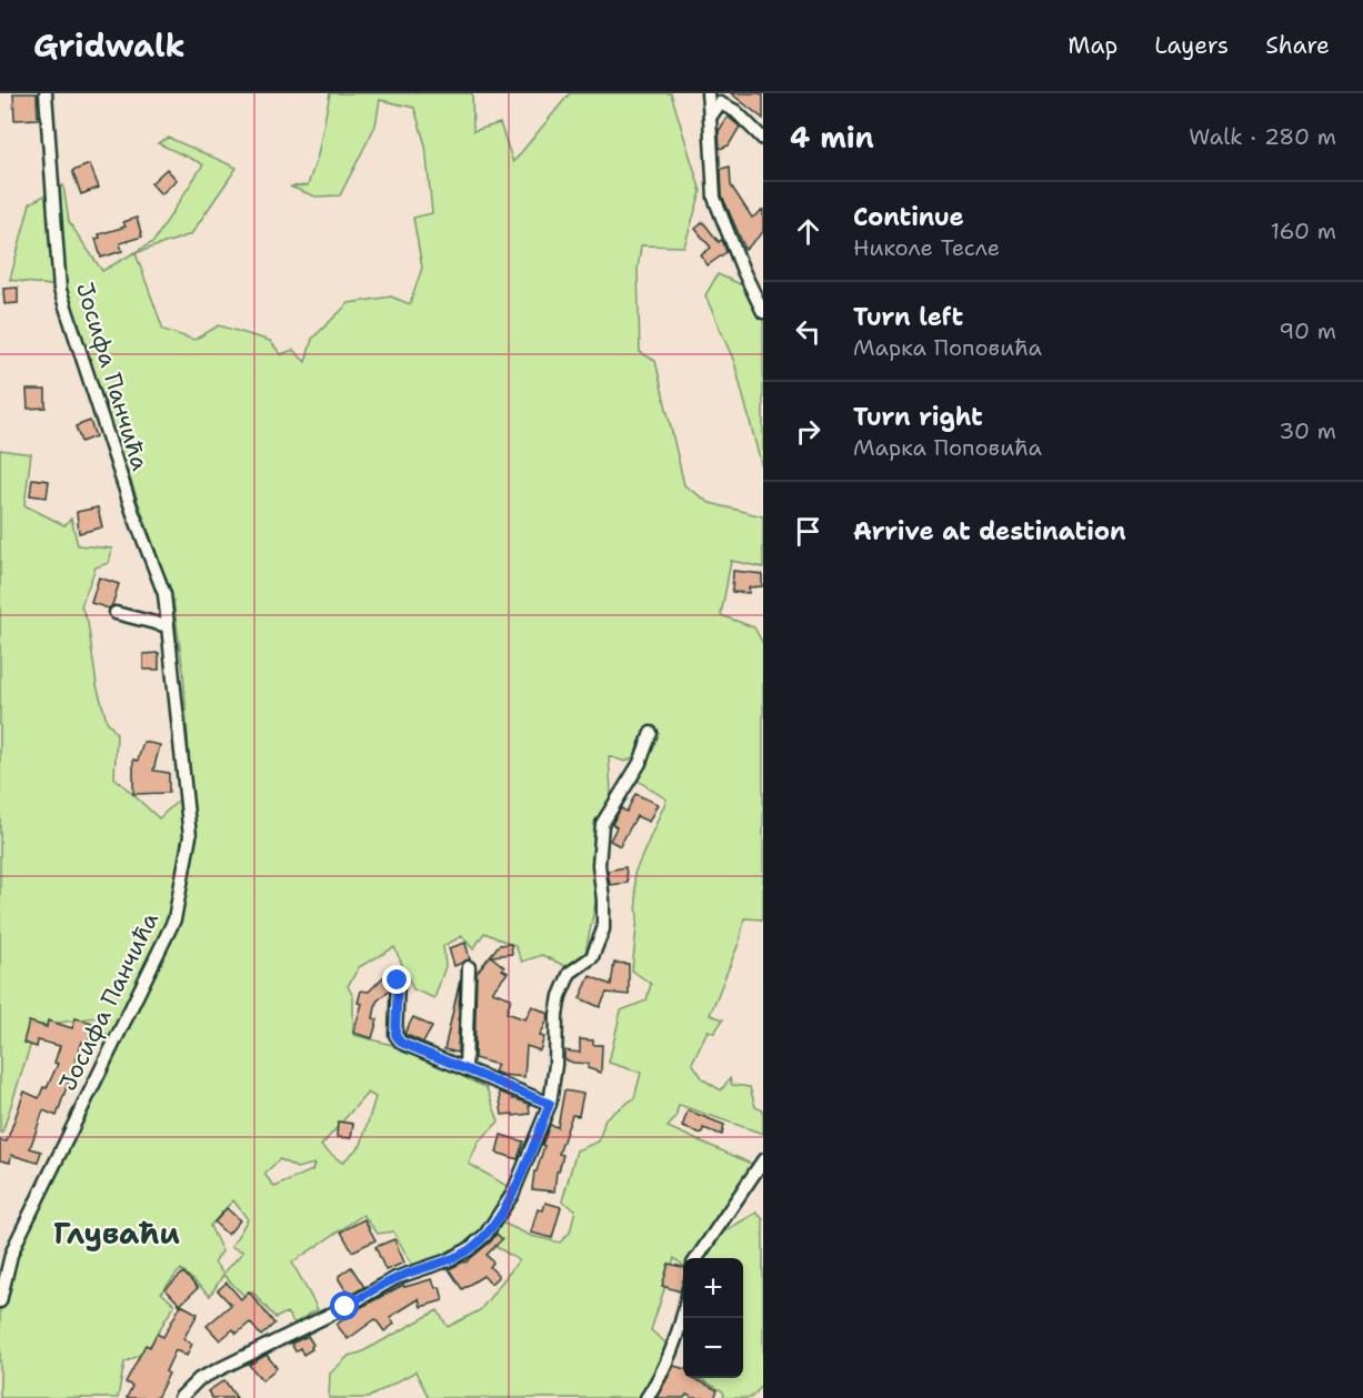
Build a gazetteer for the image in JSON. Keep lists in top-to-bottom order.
{
  "streets": {
    "street": ["Јосифа Панчића"]
  },
  "districts": ["Глуваћи"],
  "page": {
    "header": "Gridwalk",
    "nav": ["Map", "Layers", "Share"],
    "heading": ["4 min", "Walk · 280 m"],
    "list": [
      ["Continue", "Николе Тесле", "160 m"],
      ["Turn left", "Марка Поповића", "90 m"],
      ["Turn right", "Марка Поповића", "30 m"],
      "Arrive at destination"
    ],
    "map_buttons": ["+", "−"]
  }
}
